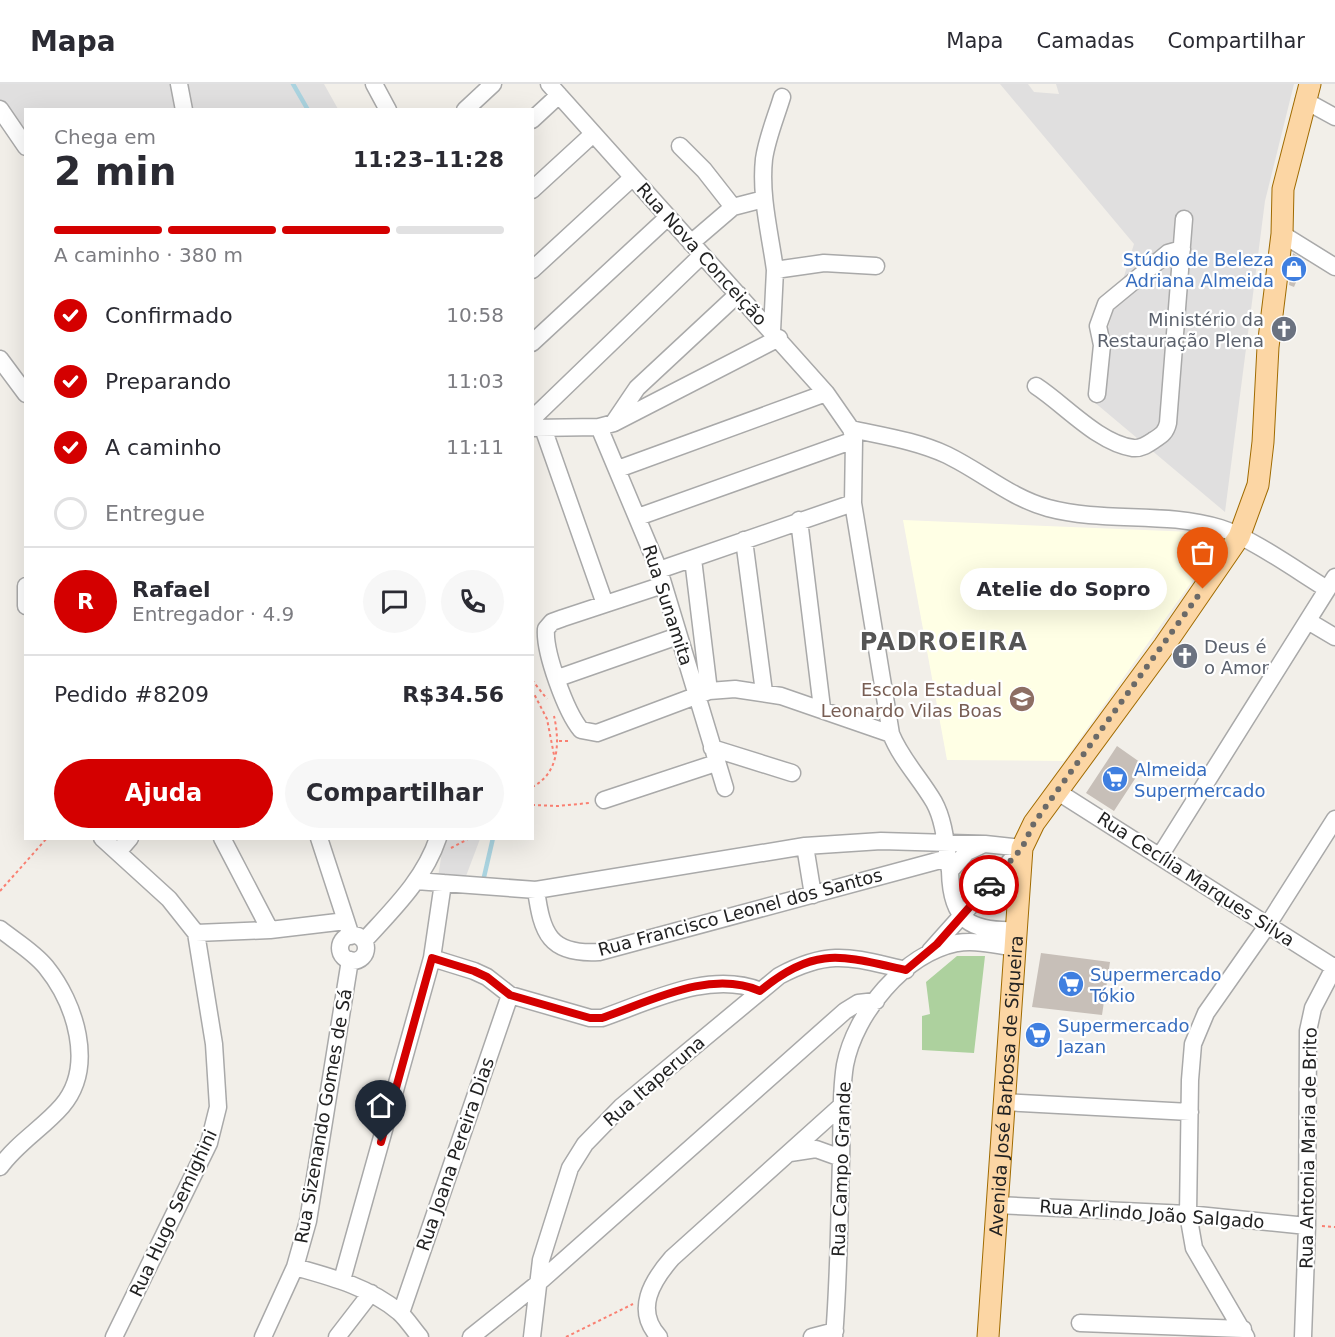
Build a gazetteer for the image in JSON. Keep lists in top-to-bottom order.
{
  "streets": {
    "main road": ["Avenida José Barbosa de Siqueira"],
    "street": [
      "Rua Nova Conceição",
      "Rua Sunamita",
      "Rua Cecília Marques Silva",
      "Rua Francisco Leonel dos Santos",
      "Rua Itaperuna",
      "Rua Sizenando Gomes de Sá",
      "Rua Antonia Maria de Brito",
      "Rua Joana Pereira Dias",
      "Rua Campo Grande",
      "Rua Hugo Semighini",
      "Rua Arlindo João Salgado"
    ]
  },
  "crossings": [
    ["Rua Cecília Marques Silva", "Avenida José Barbosa de Siqueira"],
    ["Rua Cecília Marques Silva", "Rua Antonia Maria de Brito"],
    ["Rua Francisco Leonel dos Santos", "Avenida José Barbosa de Siqueira"],
    ["Rua Francisco Leonel dos Santos", "Rua Campo Grande"],
    ["Rua Itaperuna", "Rua Campo Grande"],
    ["Avenida José Barbosa de Siqueira", "Rua Campo Grande"],
    ["Avenida José Barbosa de Siqueira", "Rua Arlindo João Salgado"],
    ["Rua Antonia Maria de Brito", "Rua Arlindo João Salgado"]
  ],
  "districts": ["PADROEIRA"],
  "places": {
    "shop": ["Stúdio de Beleza Adriana Almeida"],
    "church": ["Ministério da Restauração Plena", "Deus é o Amor"],
    "other": ["Atelie do Sopro"],
    "school or university": ["Escola Estadual Leonardo Vilas Boas"],
    "supermarket": ["Almeida Supermercado", "Supermercado Tókio", "Supermercado Jazan"]
  },
  "page": {
    "header": "Mapa",
    "nav": ["Mapa", "Camadas", "Compartilhar"],
    "heading": ["2 min", "Chega em", "11:23–11:28"],
    "panel": [
      "Rafael",
      "Entregador · 4.9",
      "Pedido #8209",
      "R$34.56"
    ],
    "bar": "A caminho · 380 m",
    "list": [
      ["Confirmado", "10:58"],
      ["Preparando", "11:03"],
      ["A caminho", "11:11"],
      "Entregue"
    ],
    "bubble": "Atelie do Sopro",
    "round": "R",
    "buttons": ["Ajuda", "Compartilhar"]
  }
}
